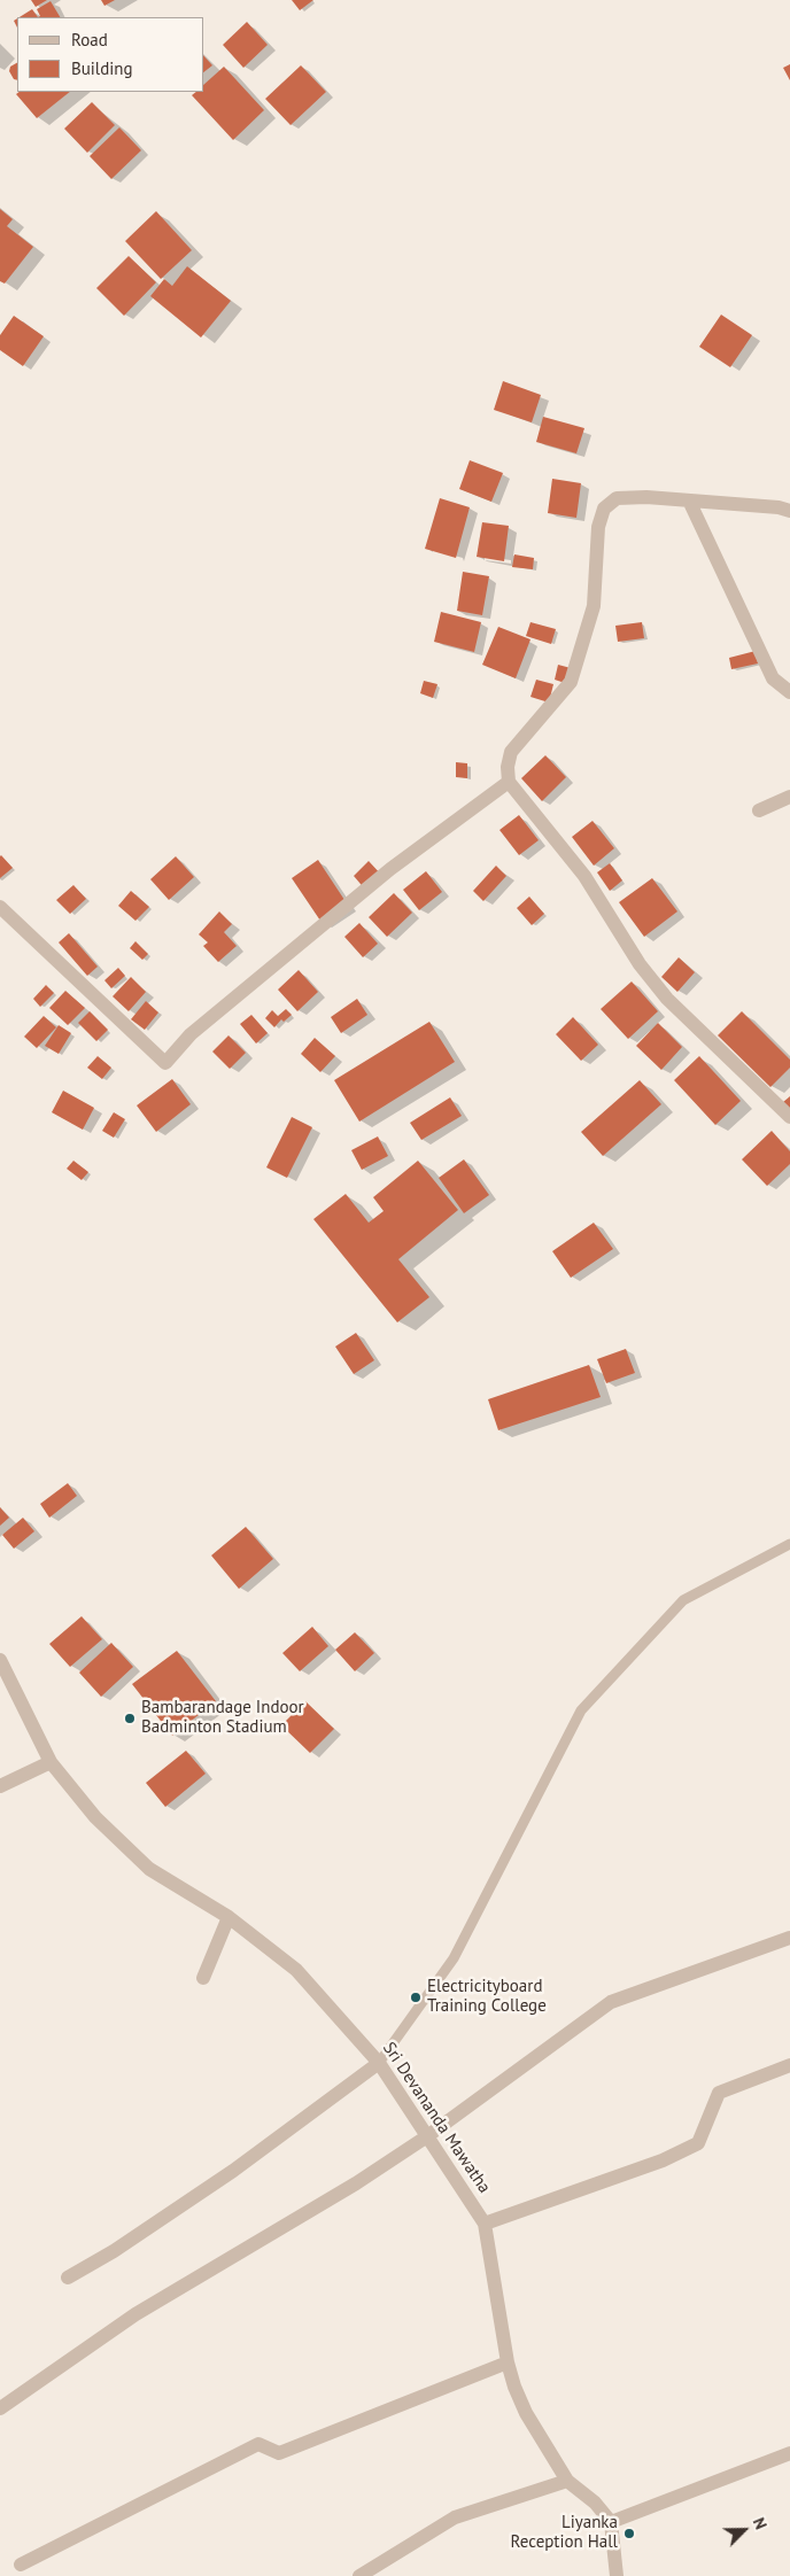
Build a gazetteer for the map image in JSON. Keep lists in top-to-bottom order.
{
  "streets": {
    "street": ["Sri Devananda Mawatha"]
  },
  "places": ["Bambarandage Indoor Badminton Stadium", "Electricityboard Training College", "Liyanka Reception Hall"],
  "legend": ["Road", "Building"],
  "north": "top right"
}
